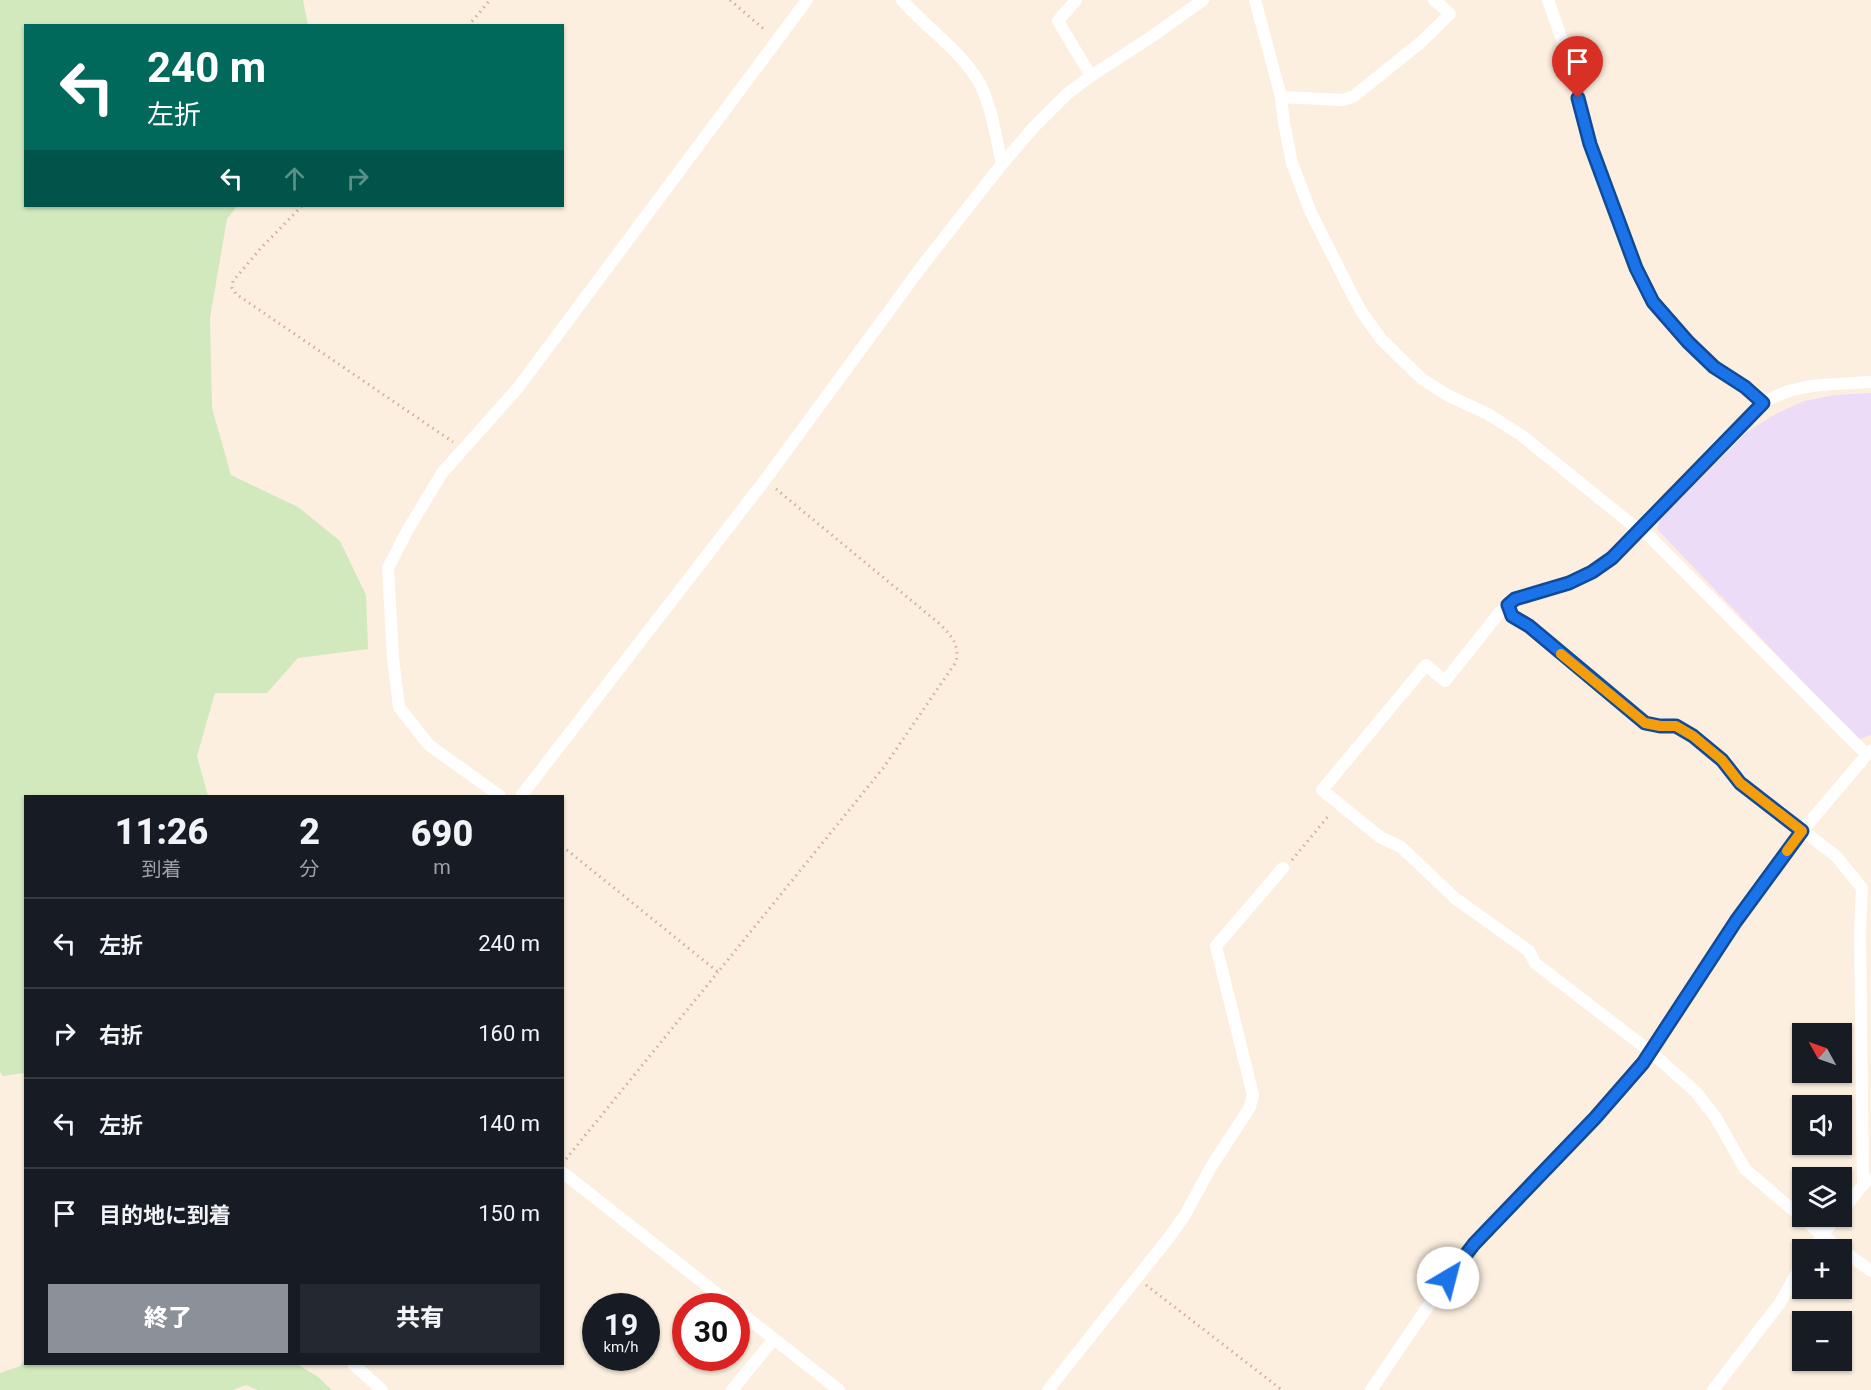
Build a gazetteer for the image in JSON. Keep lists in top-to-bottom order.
{
  "north": "top left",
  "page": {
    "turn": ["240 m", "左折"],
    "eta": [
      "11:26",
      "到着",
      "2",
      "分",
      "690",
      "m"
    ],
    "list": [
      {
        "name": "左折",
        "value": "240 m"
      },
      {
        "name": "右折",
        "value": "160 m"
      },
      {
        "name": "左折",
        "value": "140 m"
      },
      {
        "name": "目的地に到着",
        "value": "150 m"
      }
    ],
    "map_buttons": ["+", "−"],
    "buttons": ["終了", "共有"],
    "speed": "19 km/h",
    "limit": "30"
  }
}
